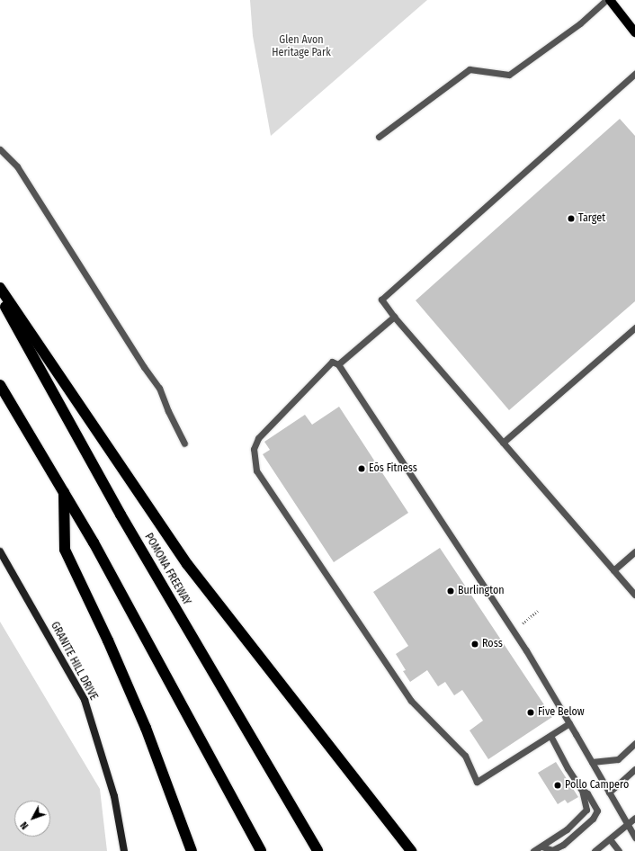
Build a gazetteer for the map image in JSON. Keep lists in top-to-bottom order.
{
  "streets": {
    "highway": ["POMONA FREEWAY"],
    "street": ["GRANITE HILL DRIVE"]
  },
  "parks": ["Glen Avon Heritage Park"],
  "places": [
    "Target",
    "Eōs Fitness",
    "Burlington",
    "Ross",
    "Five Below",
    "Pollo Campero"
  ],
  "north": "bottom left"
}
